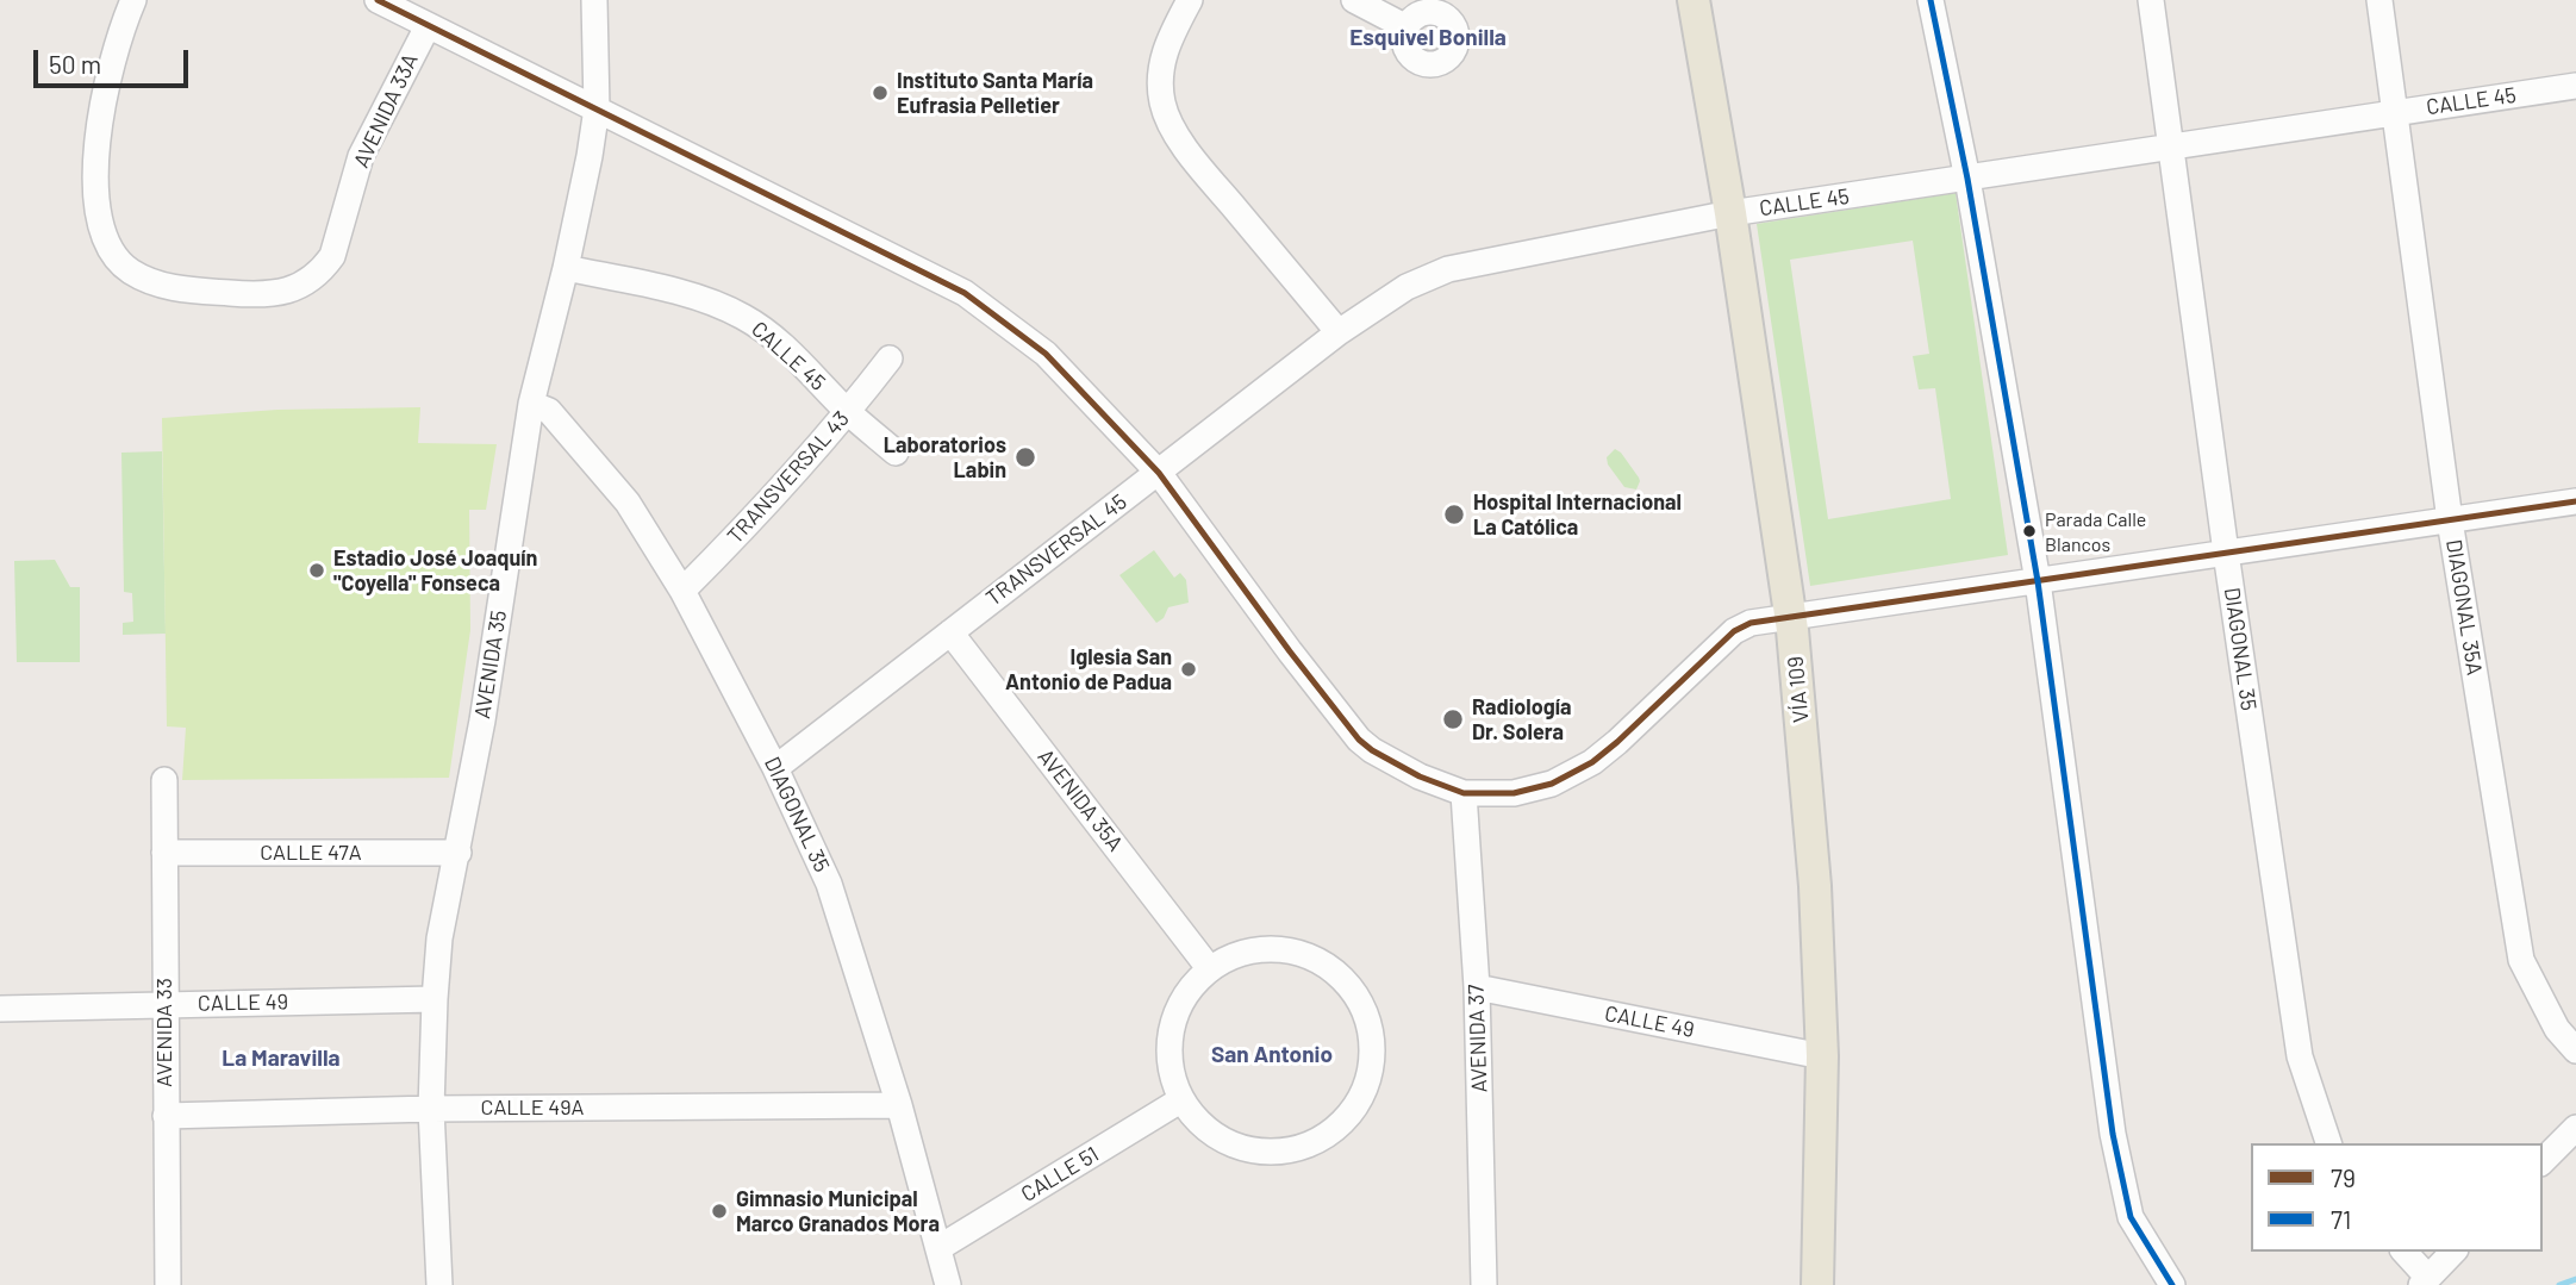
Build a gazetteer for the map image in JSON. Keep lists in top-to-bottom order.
{
  "streets": {
    "main road": ["VÍA 109"],
    "street": [
      "CALLE 45",
      "AVENIDA 33A",
      "TRANSVERSAL 43",
      "TRANSVERSAL 45",
      "DIAGONAL 35A",
      "DIAGONAL 35",
      "AVENIDA 35",
      "AVENIDA 35A",
      "CALLE 47A",
      "CALLE 49",
      "AVENIDA 33",
      "AVENIDA 37",
      "CALLE 49A",
      "CALLE 51"
    ]
  },
  "crossings": [
    ["CALLE 45", "TRANSVERSAL 43"],
    ["CALLE 45", "TRANSVERSAL 45"],
    ["CALLE 45", "DIAGONAL 35A"],
    ["CALLE 45", "DIAGONAL 35"],
    ["CALLE 45", "AVENIDA 35"],
    ["CALLE 45", "VÍA 109"],
    ["TRANSVERSAL 43", "DIAGONAL 35"],
    ["TRANSVERSAL 45", "DIAGONAL 35"],
    ["TRANSVERSAL 45", "AVENIDA 35A"],
    ["DIAGONAL 35", "AVENIDA 35"],
    ["DIAGONAL 35", "CALLE 49A"],
    ["DIAGONAL 35", "CALLE 51"],
    ["AVENIDA 35", "CALLE 47A"],
    ["AVENIDA 35", "CALLE 49"],
    ["AVENIDA 35", "CALLE 49A"],
    ["VÍA 109", "CALLE 49"],
    ["AVENIDA 35A", "CALLE 51"],
    ["CALLE 47A", "AVENIDA 33"],
    ["CALLE 49", "AVENIDA 33"],
    ["CALLE 49", "AVENIDA 37"],
    ["AVENIDA 33", "CALLE 49A"]
  ],
  "districts": ["Esquivel Bonilla", "San Antonio", "La Maravilla"],
  "places": [
    "Instituto Santa María Eufrasia Pelletier",
    "Laboratorios Labin",
    "Hospital Internacional La Católica",
    "Parada Calle Blancos",
    "Estadio José Joaquín \"Coyella\" Fonseca",
    "Iglesia San Antonio de Padua",
    "Radiología Dr. Solera",
    "Gimnasio Municipal Marco Granados Mora"
  ],
  "lines": ["transit line 79", "transit line 71"],
  "legend": ["79", "71"],
  "scale_bar": "50 m"
}
